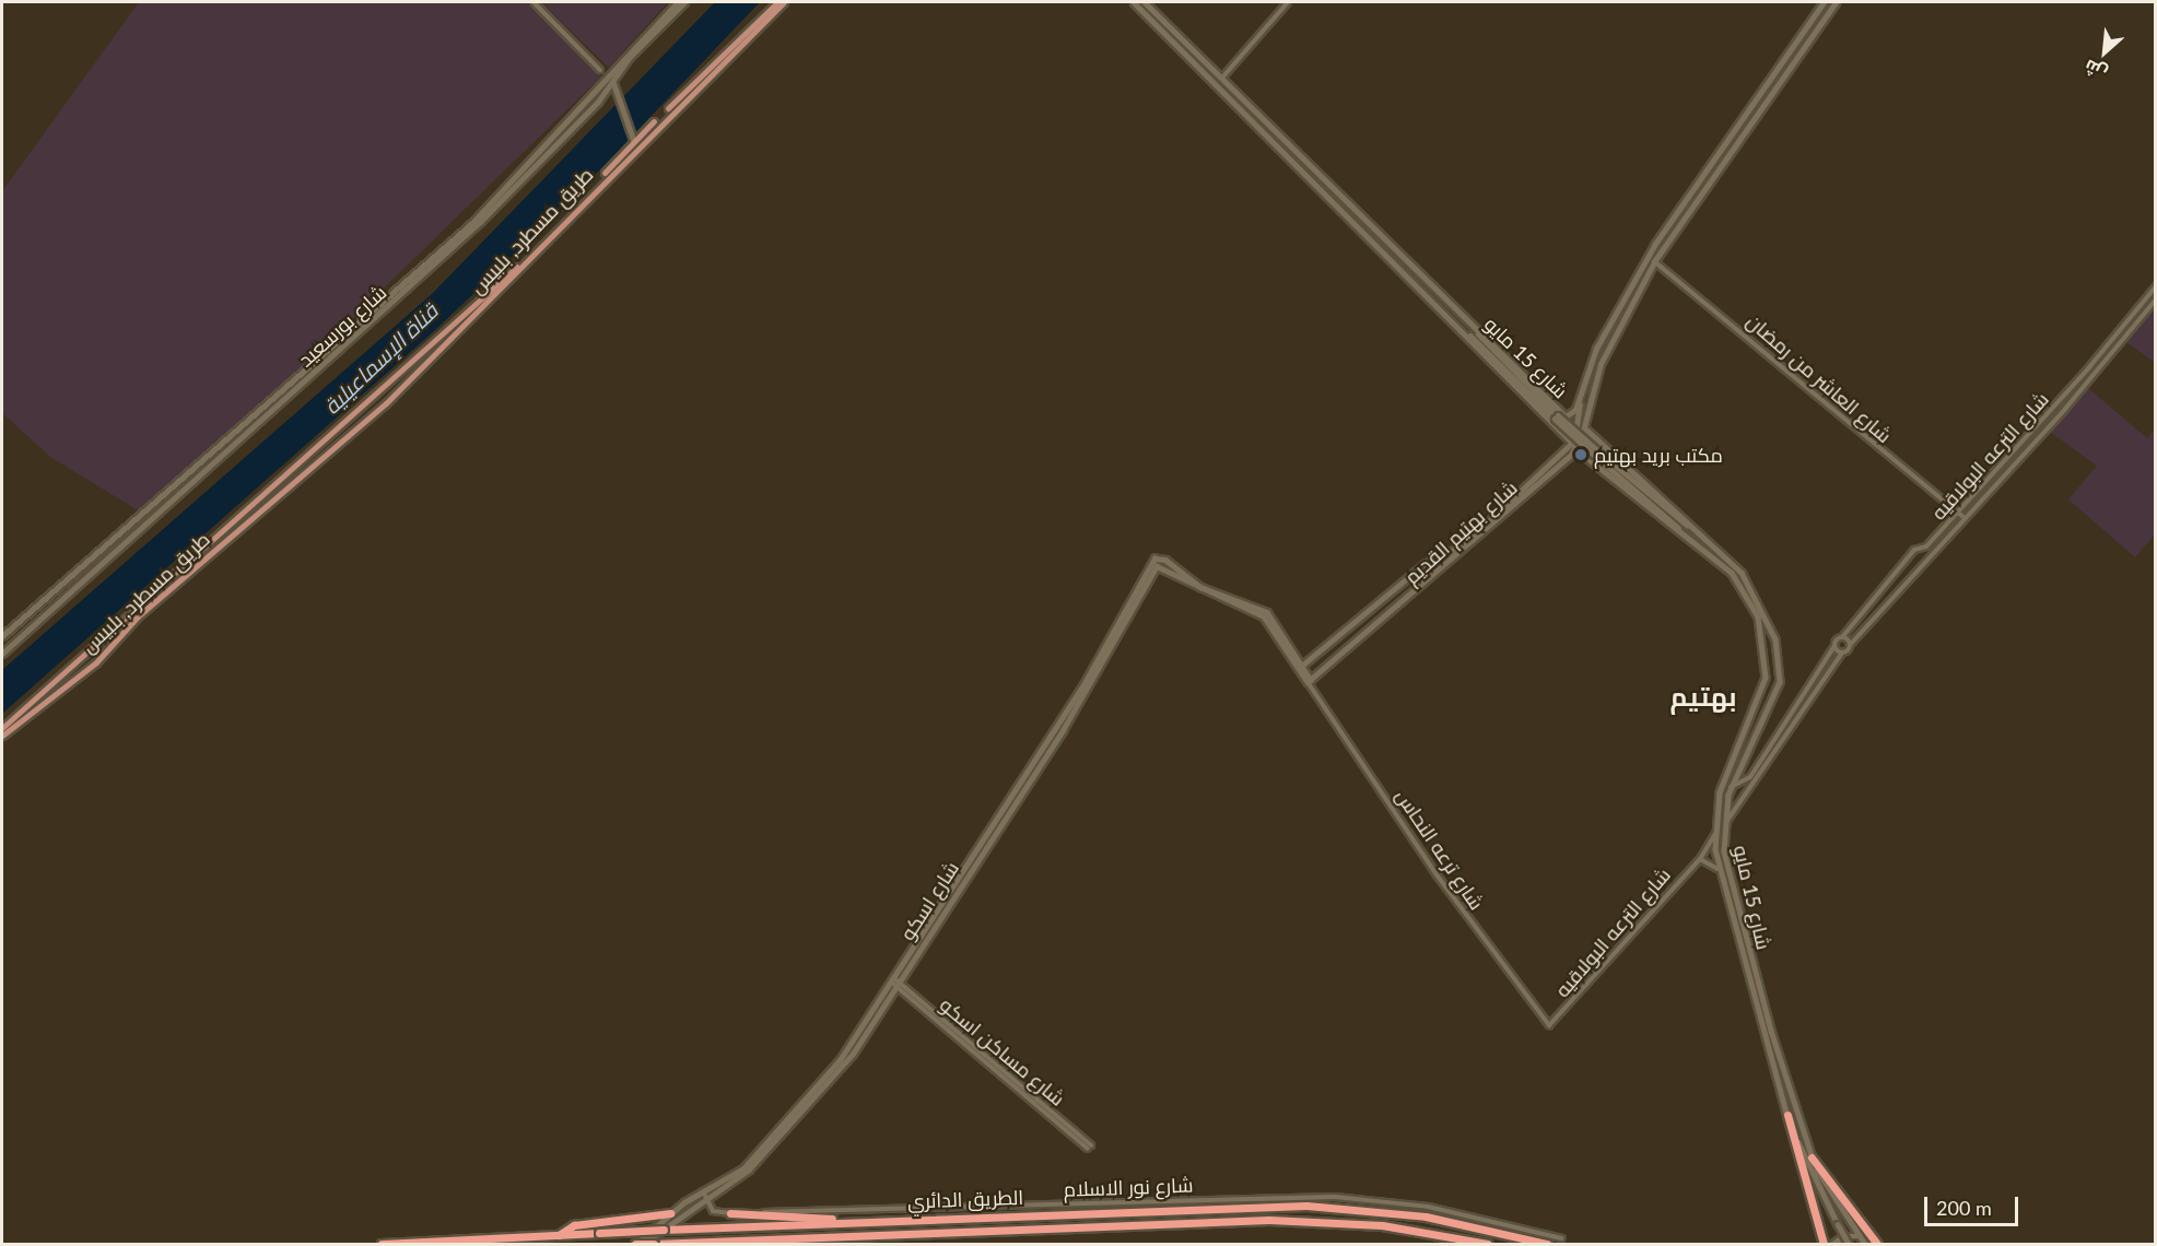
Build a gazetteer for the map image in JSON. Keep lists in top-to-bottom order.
{
  "streets": {
    "highway": ["الطريق الدائري"],
    "main road": [
      "طريق مسطرد, بلبيس",
      "شارع بورسعيد",
      "شارع 15 مايو",
      "شارع بهتيم القديم",
      "شارع ترعه النحاس",
      "شارع اسكو"
    ],
    "street": [
      "شارع العاشر من رمضان",
      "شارع الترعه البولاقيه",
      "شارع مساكن اسكو",
      "شارع نور الاسلام"
    ]
  },
  "crossings": [
    ["شارع 15 مايو", "شارع العاشر من رمضان"],
    ["شارع 15 مايو", "شارع الترعه البولاقيه"],
    ["شارع 15 مايو", "شارع بهتيم القديم"],
    ["شارع العاشر من رمضان", "شارع الترعه البولاقيه"],
    ["شارع الترعه البولاقيه", "شارع ترعه النحاس"],
    ["شارع بهتيم القديم", "شارع ترعه النحاس"],
    ["شارع ترعه النحاس", "شارع اسكو"],
    ["شارع اسكو", "شارع مساكن اسكو"]
  ],
  "districts": ["بهتيم"],
  "water": ["قناة الإسماعيلية"],
  "places": ["مكتب بريد بهتيم"],
  "scale_bar": "200 m",
  "north": "bottom left"
}
